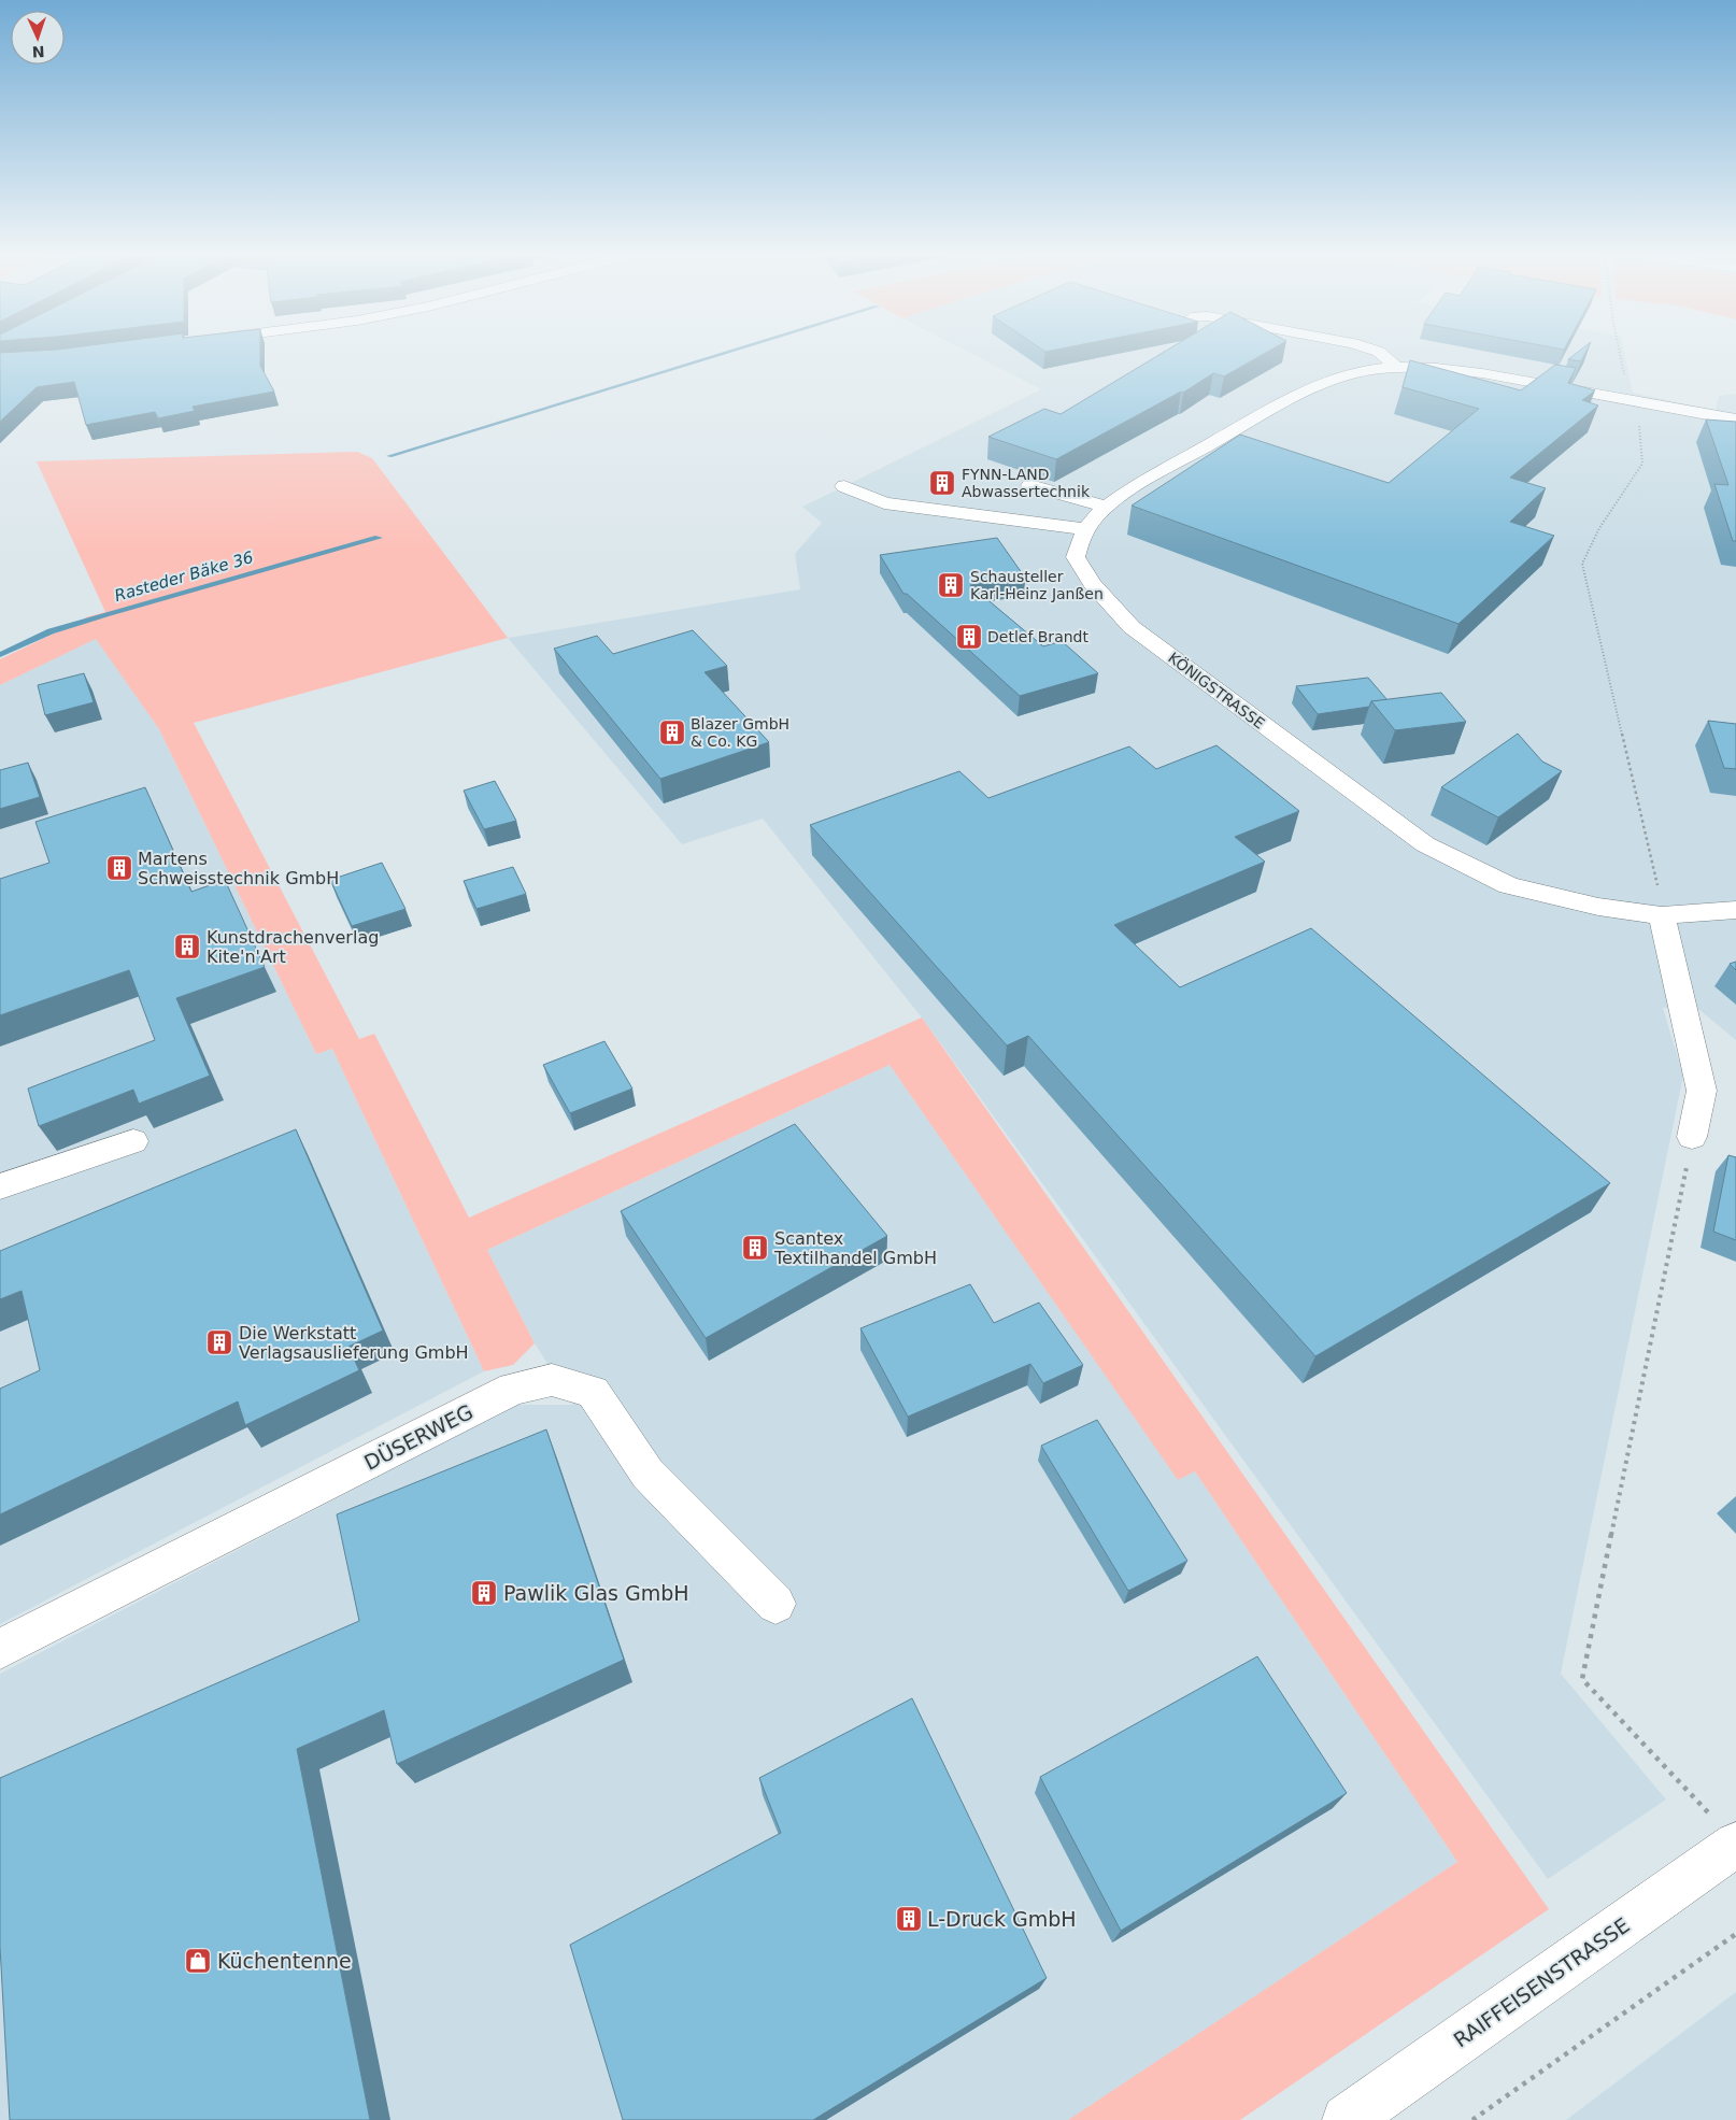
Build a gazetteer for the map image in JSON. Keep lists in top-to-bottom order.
{
  "streets": {
    "street": ["KÖNIGSTRASSE", "DÜSERWEG", "RAIFFEISENSTRASSE"]
  },
  "water": ["Rasteder Bäke 36"],
  "places": {
    "building": [
      "FYNN-LAND Abwassertechnik",
      "Schausteller Karl-Heinz Janßen",
      "Detlef Brandt",
      "Blazer GmbH & Co. KG",
      "Martens Schweisstechnik GmbH",
      "Kunstdrachenverlag Kite'n'Art",
      "Scantex Textilhandel GmbH",
      "Die Werkstatt Verlagsauslieferung GmbH",
      "Pawlik Glas GmbH",
      "L-Druck GmbH"
    ],
    "shop": ["Küchentenne"]
  },
  "north": "bottom"
}
